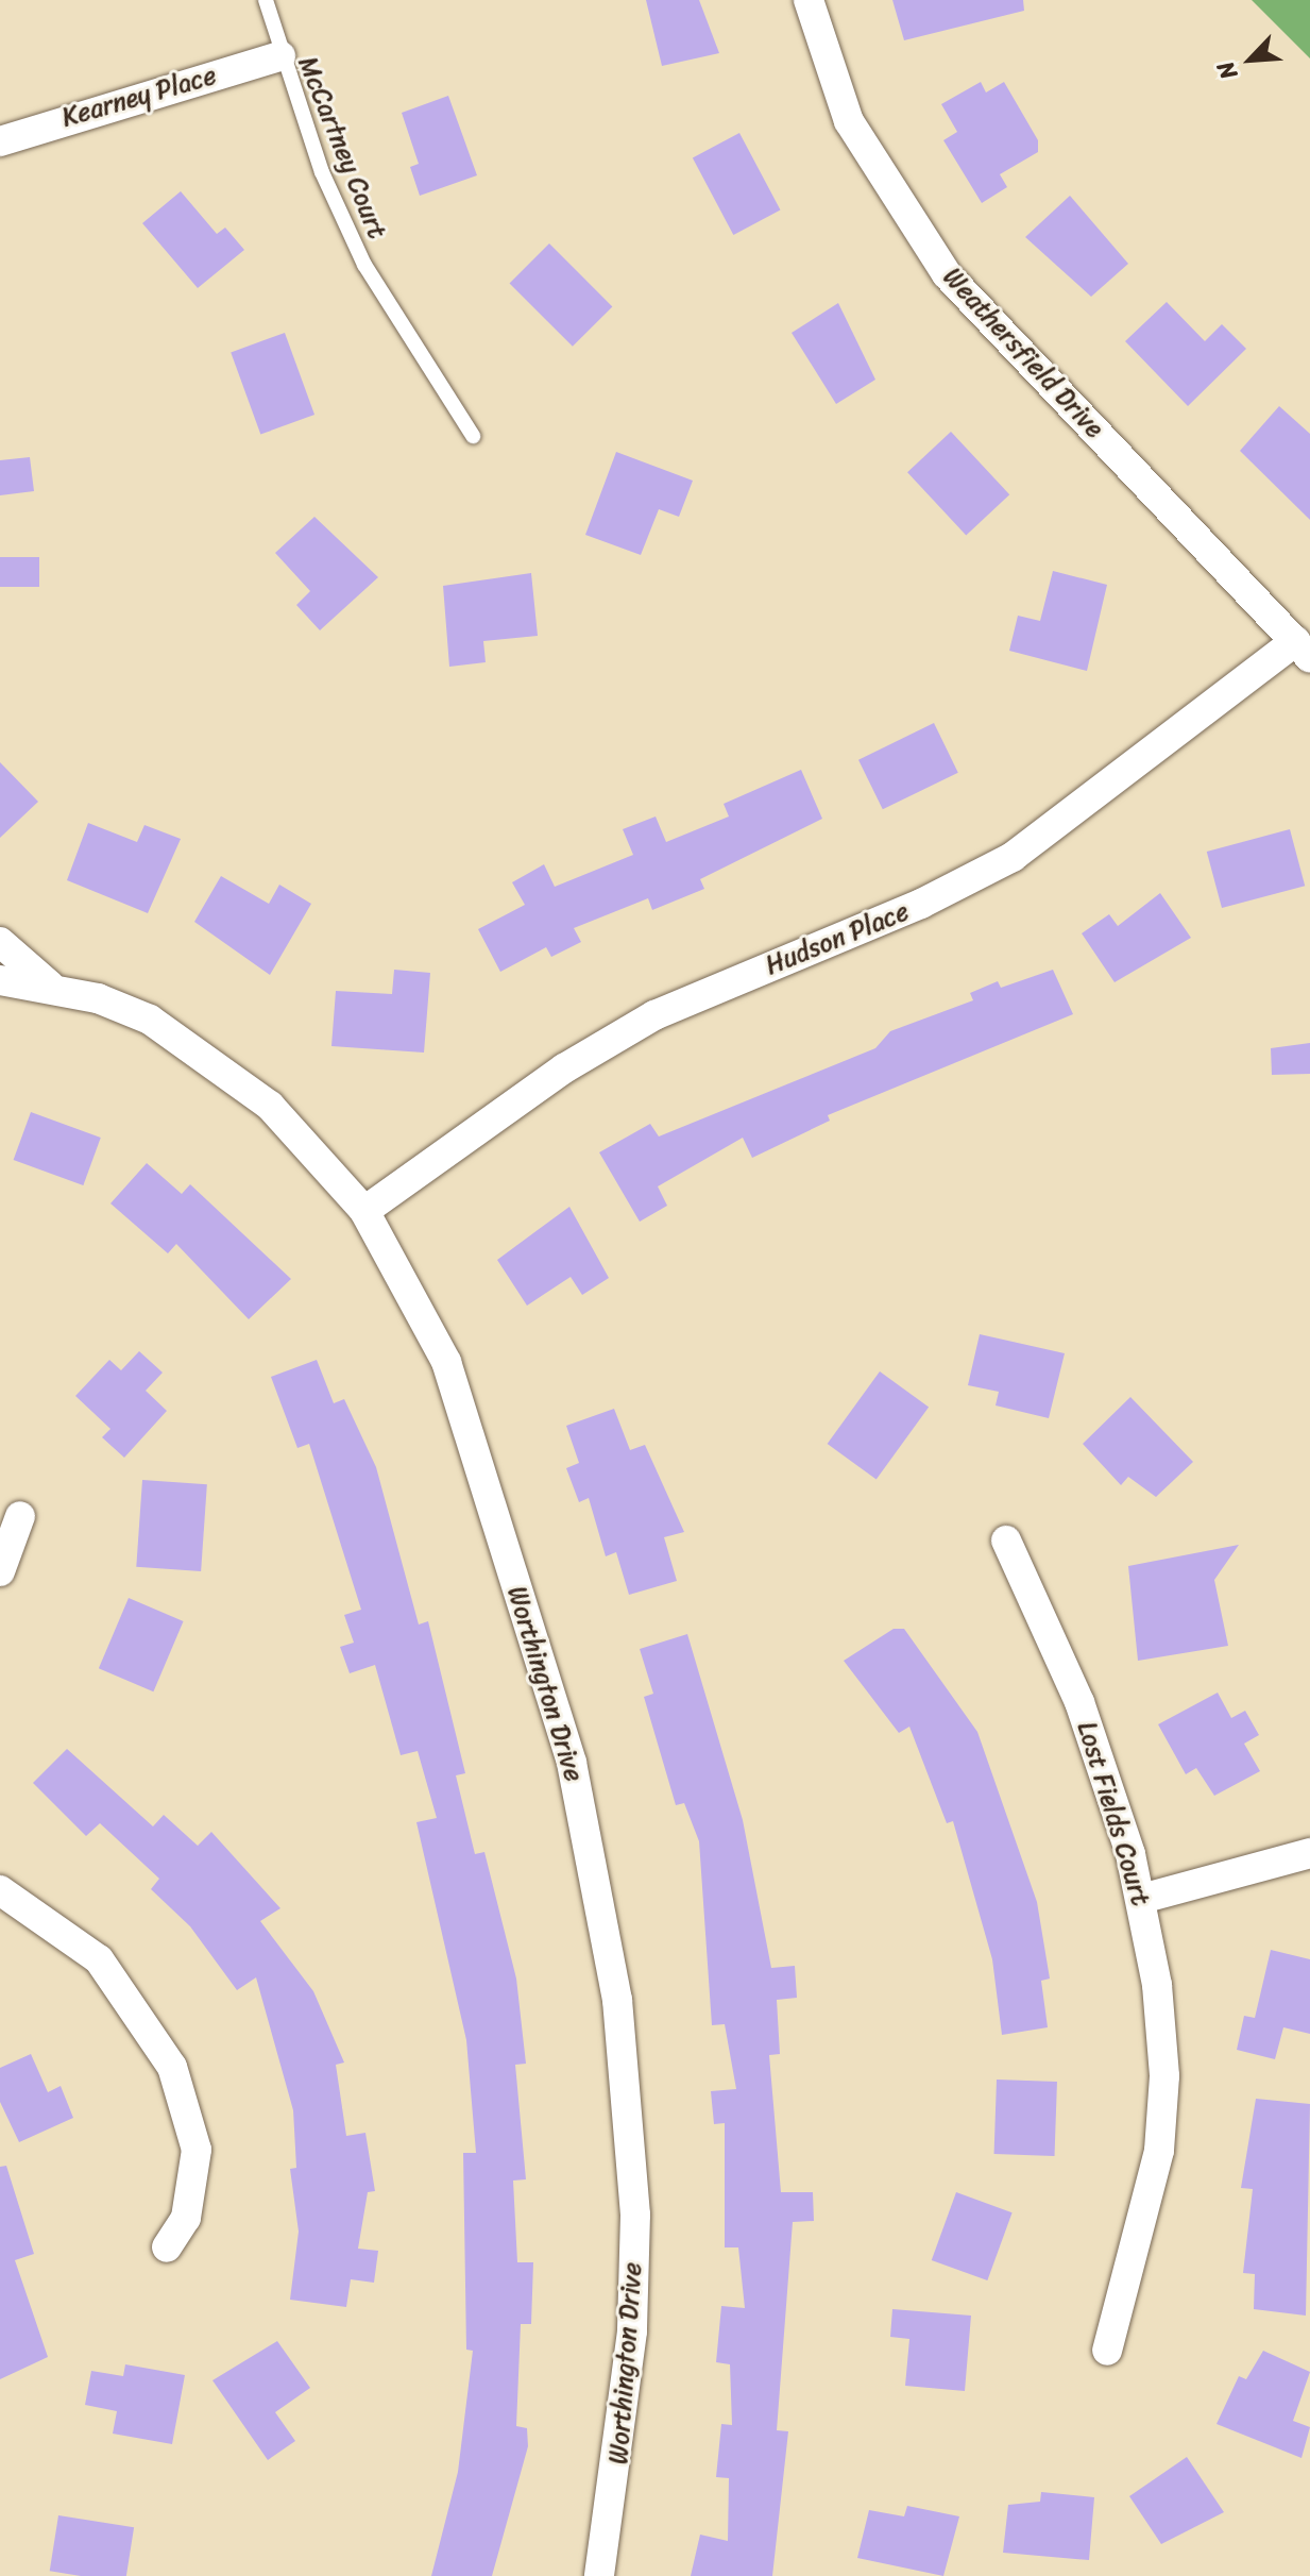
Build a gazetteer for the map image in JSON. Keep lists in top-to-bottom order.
{
  "streets": {
    "street": [
      "Kearney Place",
      "Weathersfield Drive",
      "Hudson Place",
      "Worthington Drive",
      "Lost Fields Court"
    ],
    "lane": ["McCartney Court"]
  },
  "crossings": [
    ["Kearney Place", "McCartney Court"],
    ["Weathersfield Drive", "Hudson Place"],
    ["Hudson Place", "Worthington Drive"]
  ],
  "north": "bottom left"
}
